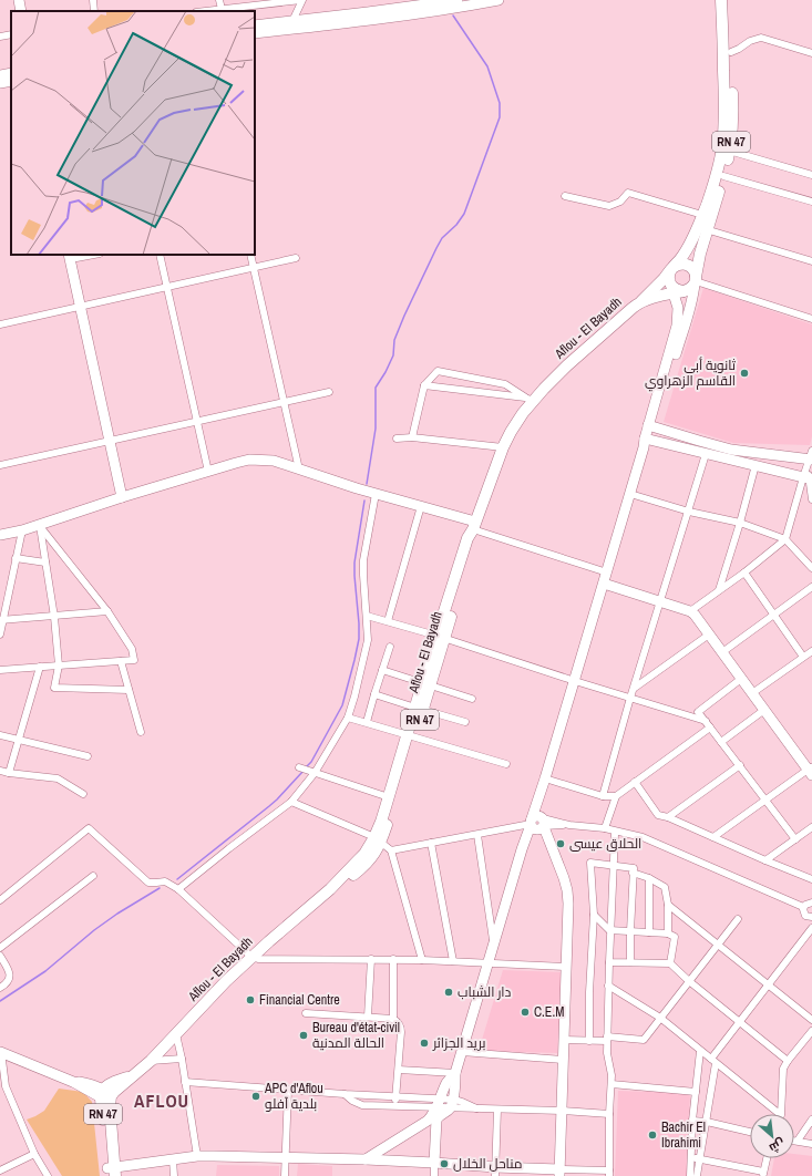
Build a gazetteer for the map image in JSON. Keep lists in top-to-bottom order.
{
  "streets": {
    "main road": ["RN 47", "Aflou - El Bayadh"]
  },
  "crossings": [
    ["RN 47", "Aflou - El Bayadh"]
  ],
  "districts": ["AFLOU"],
  "places": [
    "ثانوية أبي القاسم الزهراوي",
    "الحلاق عيسى",
    "دار الشباب",
    "Financial Centre",
    "C.E.M",
    "Bureau d'état-civil الحالة المدنية",
    "بريد الجزائر",
    "APC d'Aflou بلدية آفلو",
    "Bachir El Ibrahimi",
    "مناحل الخلال"
  ],
  "north": "bottom right"
}
